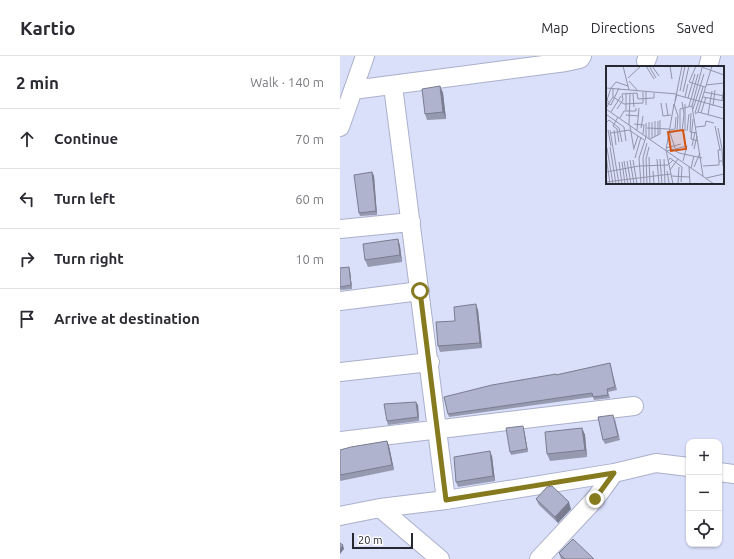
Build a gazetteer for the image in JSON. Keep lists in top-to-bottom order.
{
  "scale_bar": "20 m",
  "page": {
    "header": "Kartio",
    "nav": ["Map", "Directions", "Saved"],
    "heading": ["2 min", "Walk · 140 m"],
    "list": [
      ["Continue", "70 m"],
      ["Turn left", "60 m"],
      ["Turn right", "10 m"],
      "Arrive at destination"
    ],
    "map_buttons": ["+", "−"],
    "scale": "20 m"
  }
}
